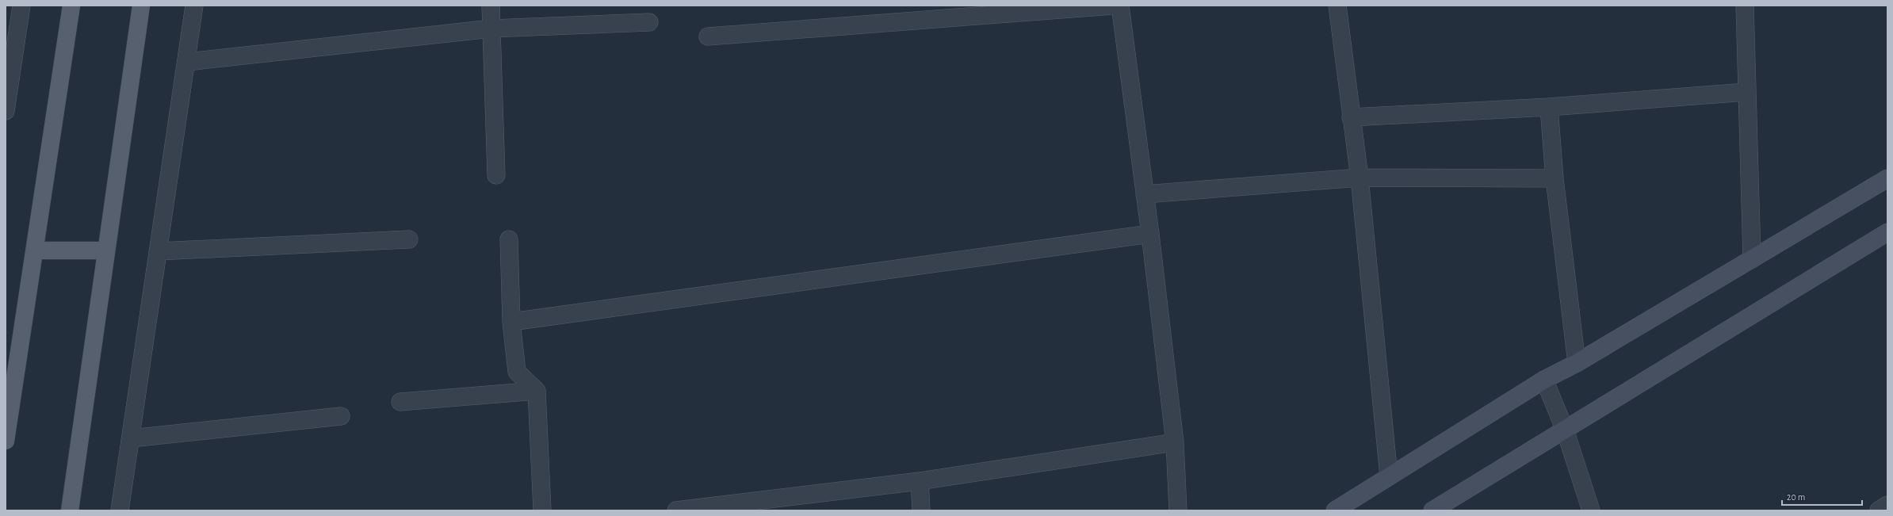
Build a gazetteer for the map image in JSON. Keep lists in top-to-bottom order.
{
  "scale_bar": "20 m"
}
